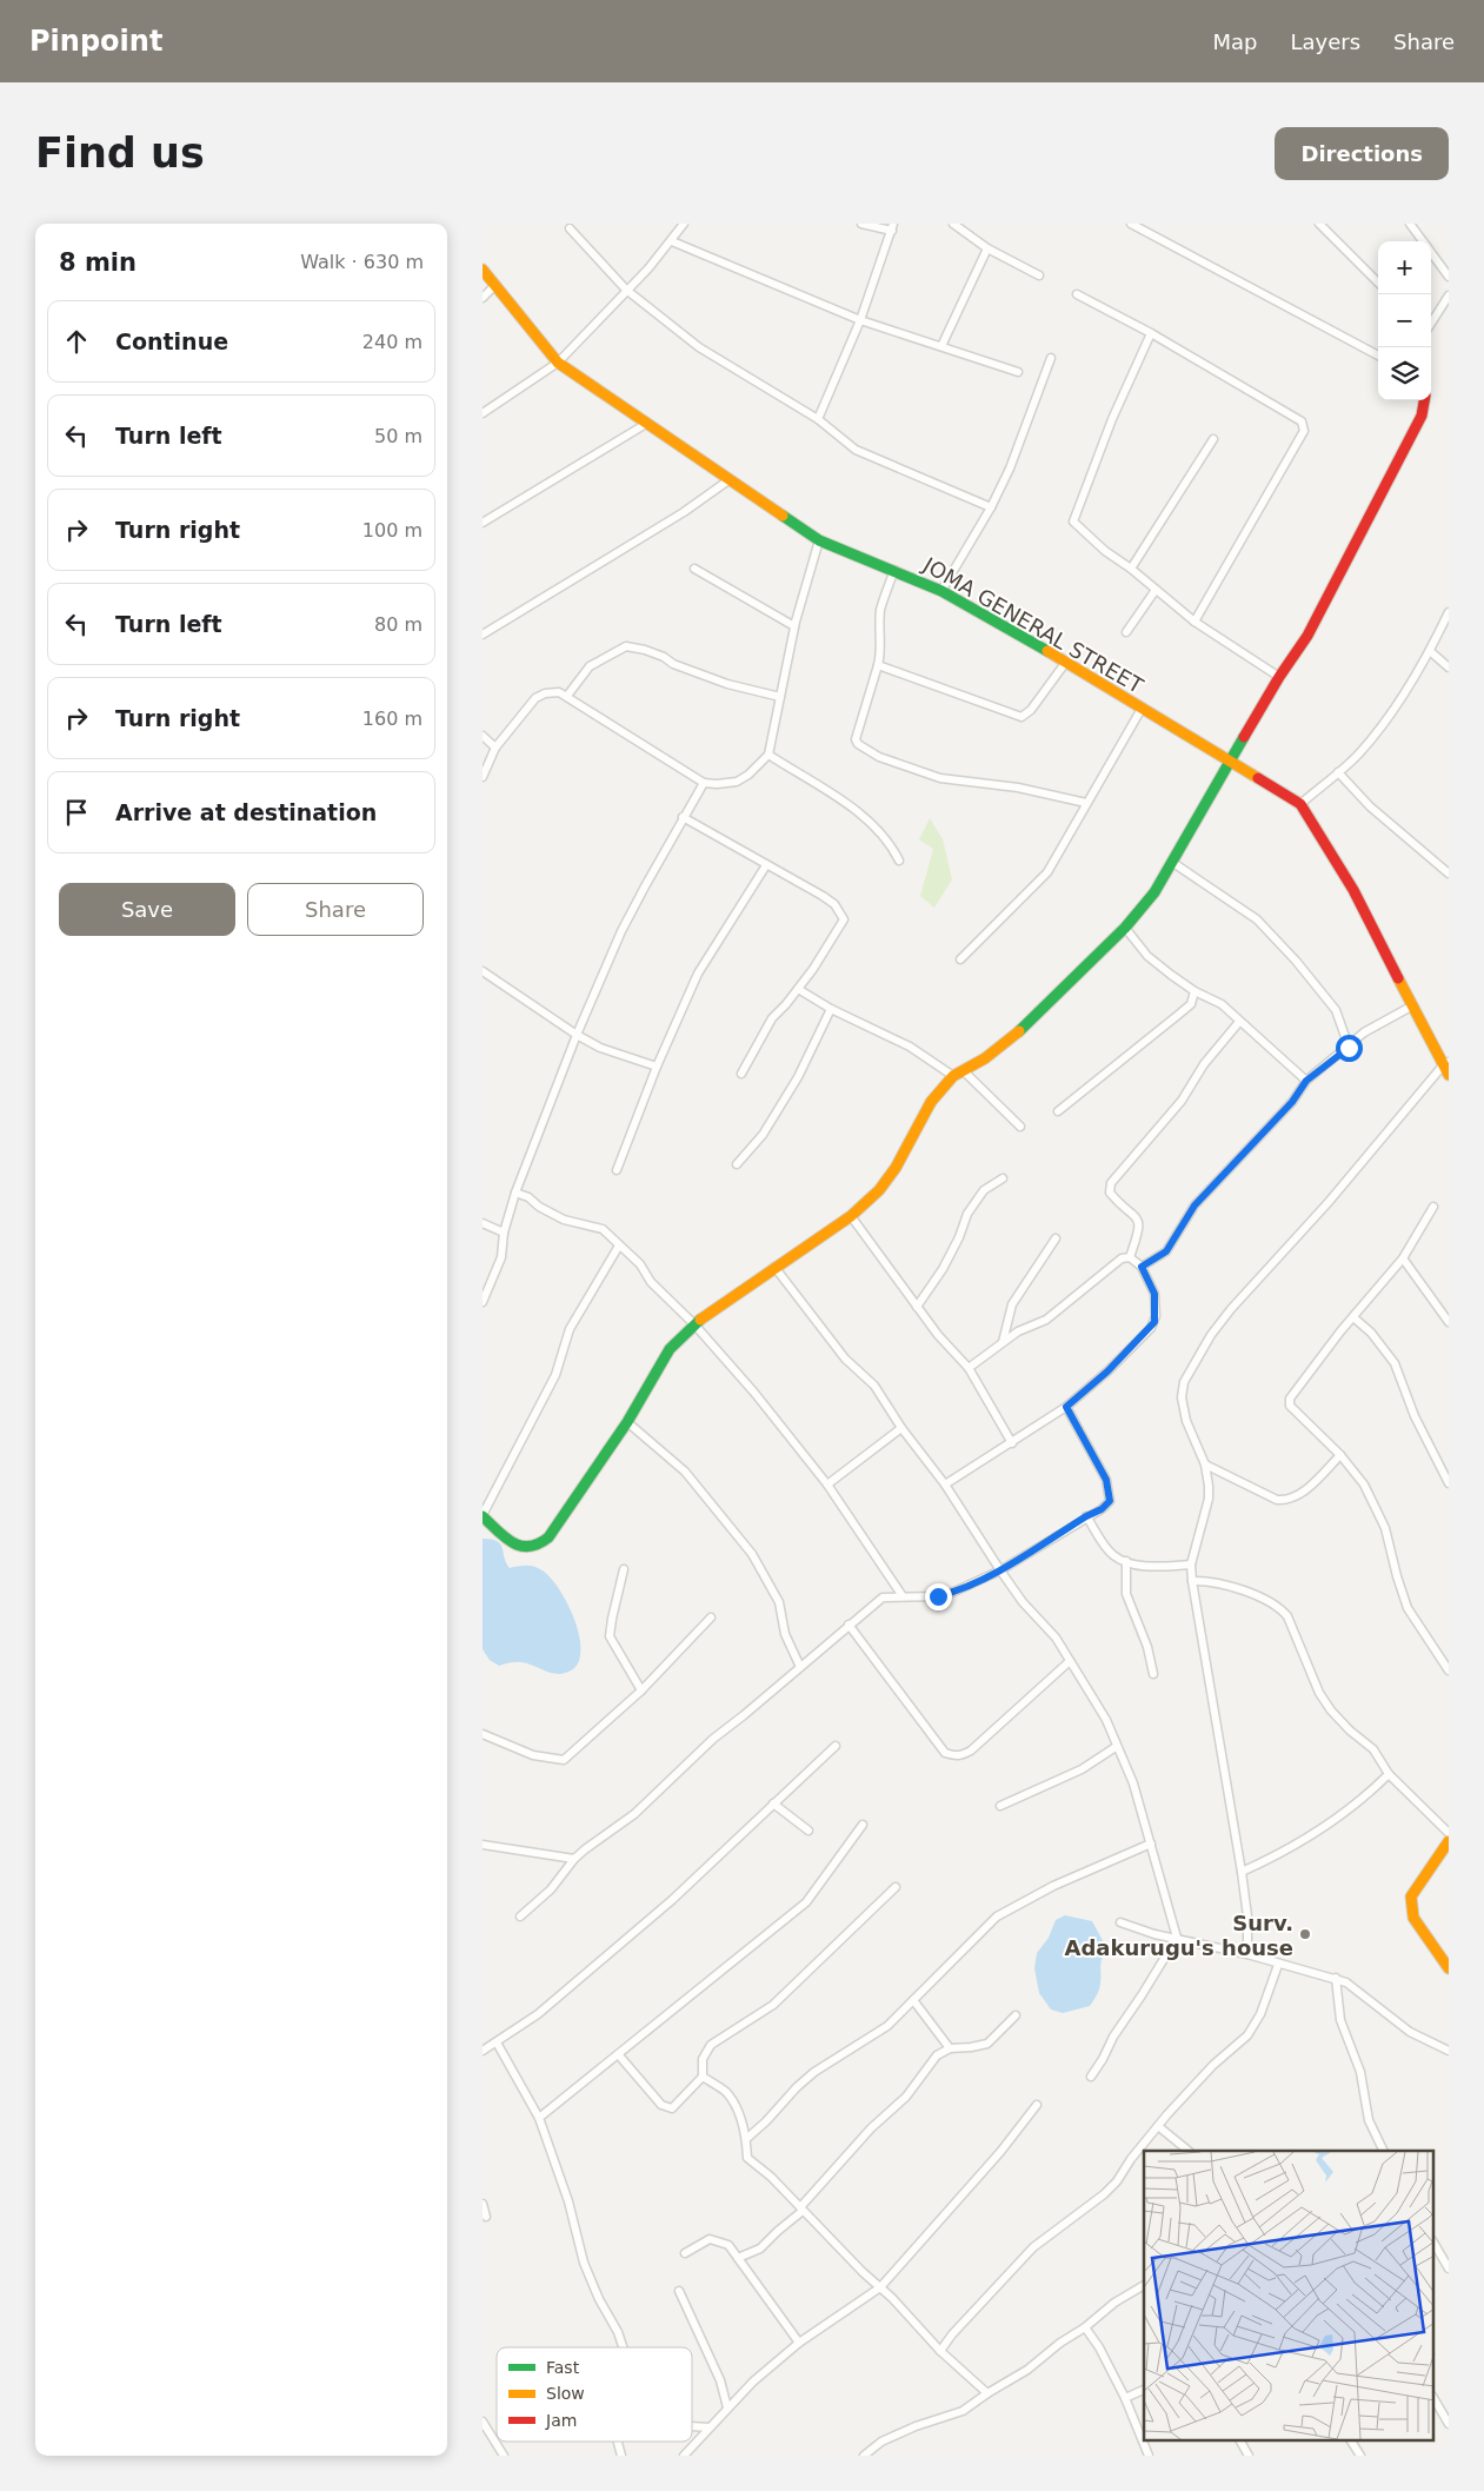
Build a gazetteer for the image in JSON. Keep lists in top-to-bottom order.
{
  "streets": {
    "street": ["JOMA GENERAL STREET"]
  },
  "places": ["Surv. Adakurugu's house"],
  "legend": ["Fast", "Slow", "Jam"],
  "page": {
    "header": "Pinpoint",
    "nav": ["Map", "Layers", "Share"],
    "buttons": [
      "Directions",
      ["Save", "Share"]
    ],
    "title": "Find us",
    "heading": ["8 min", "Walk · 630 m"],
    "map_buttons": ["+", "−"],
    "list": [
      ["Continue", "240 m"],
      ["Turn left", "50 m"],
      ["Turn right", "100 m"],
      ["Turn left", "80 m"],
      ["Turn right", "160 m"],
      "Arrive at destination"
    ]
  }
}
